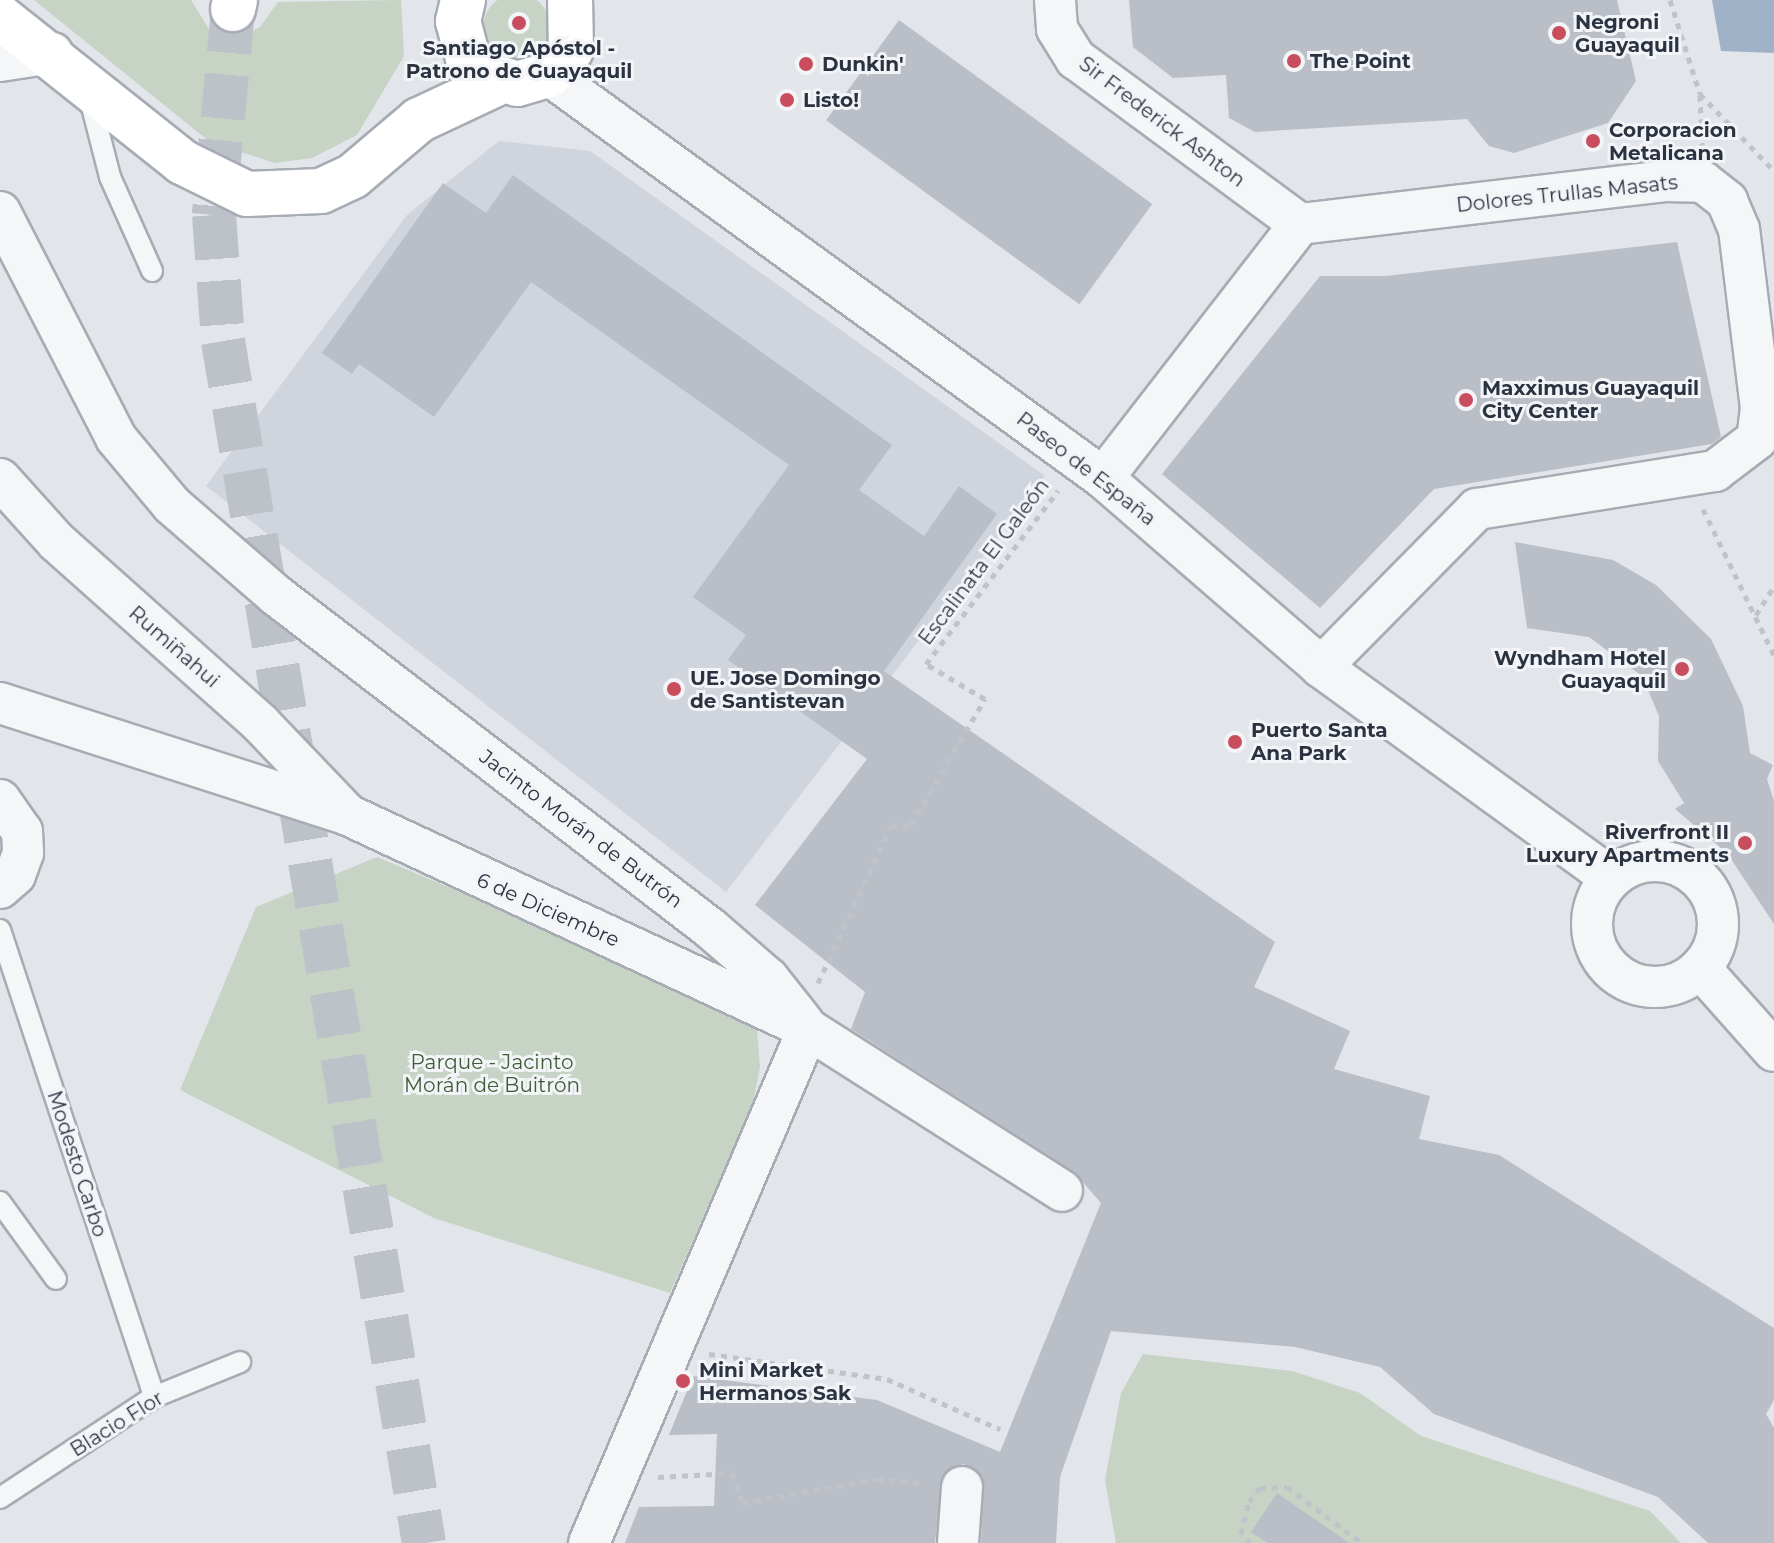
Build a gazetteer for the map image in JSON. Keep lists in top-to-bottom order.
{
  "streets": {
    "street": [
      "Sir Frederick Ashton",
      "Dolores Trullas Masats",
      "Paseo de España",
      "Rumiñahui",
      "Jacinto Morán de Butrón",
      "6 de Diciembre"
    ],
    "lane": ["Modesto Carbo", "Blacio Flor"],
    "path": ["Escalinata El Galeón"]
  },
  "crossings": [
    ["Sir Frederick Ashton", "Dolores Trullas Masats"],
    ["Dolores Trullas Masats", "Paseo de España"],
    ["Paseo de España", "Escalinata El Galeón"],
    ["Escalinata El Galeón", "Jacinto Morán de Butrón"],
    ["Escalinata El Galeón", "6 de Diciembre"],
    ["Rumiñahui", "6 de Diciembre"],
    ["Jacinto Morán de Butrón", "6 de Diciembre"],
    ["Modesto Carbo", "Blacio Flor"]
  ],
  "parks": ["Parque - Jacinto Morán de Buitrón"],
  "places": [
    "Santiago Apóstol - Patrono de Guayaquil",
    "Negroni Guayaquil",
    "The Point",
    "Dunkin'",
    "Listo!",
    "Corporacion Metalicana",
    "Maxximus Guayaquil City Center",
    "Wyndham Hotel Guayaquil",
    "UE. Jose Domingo de Santistevan",
    "Puerto Santa Ana Park",
    "Riverfront II Luxury Apartments",
    "Mini Market Hermanos Sak"
  ]
}
